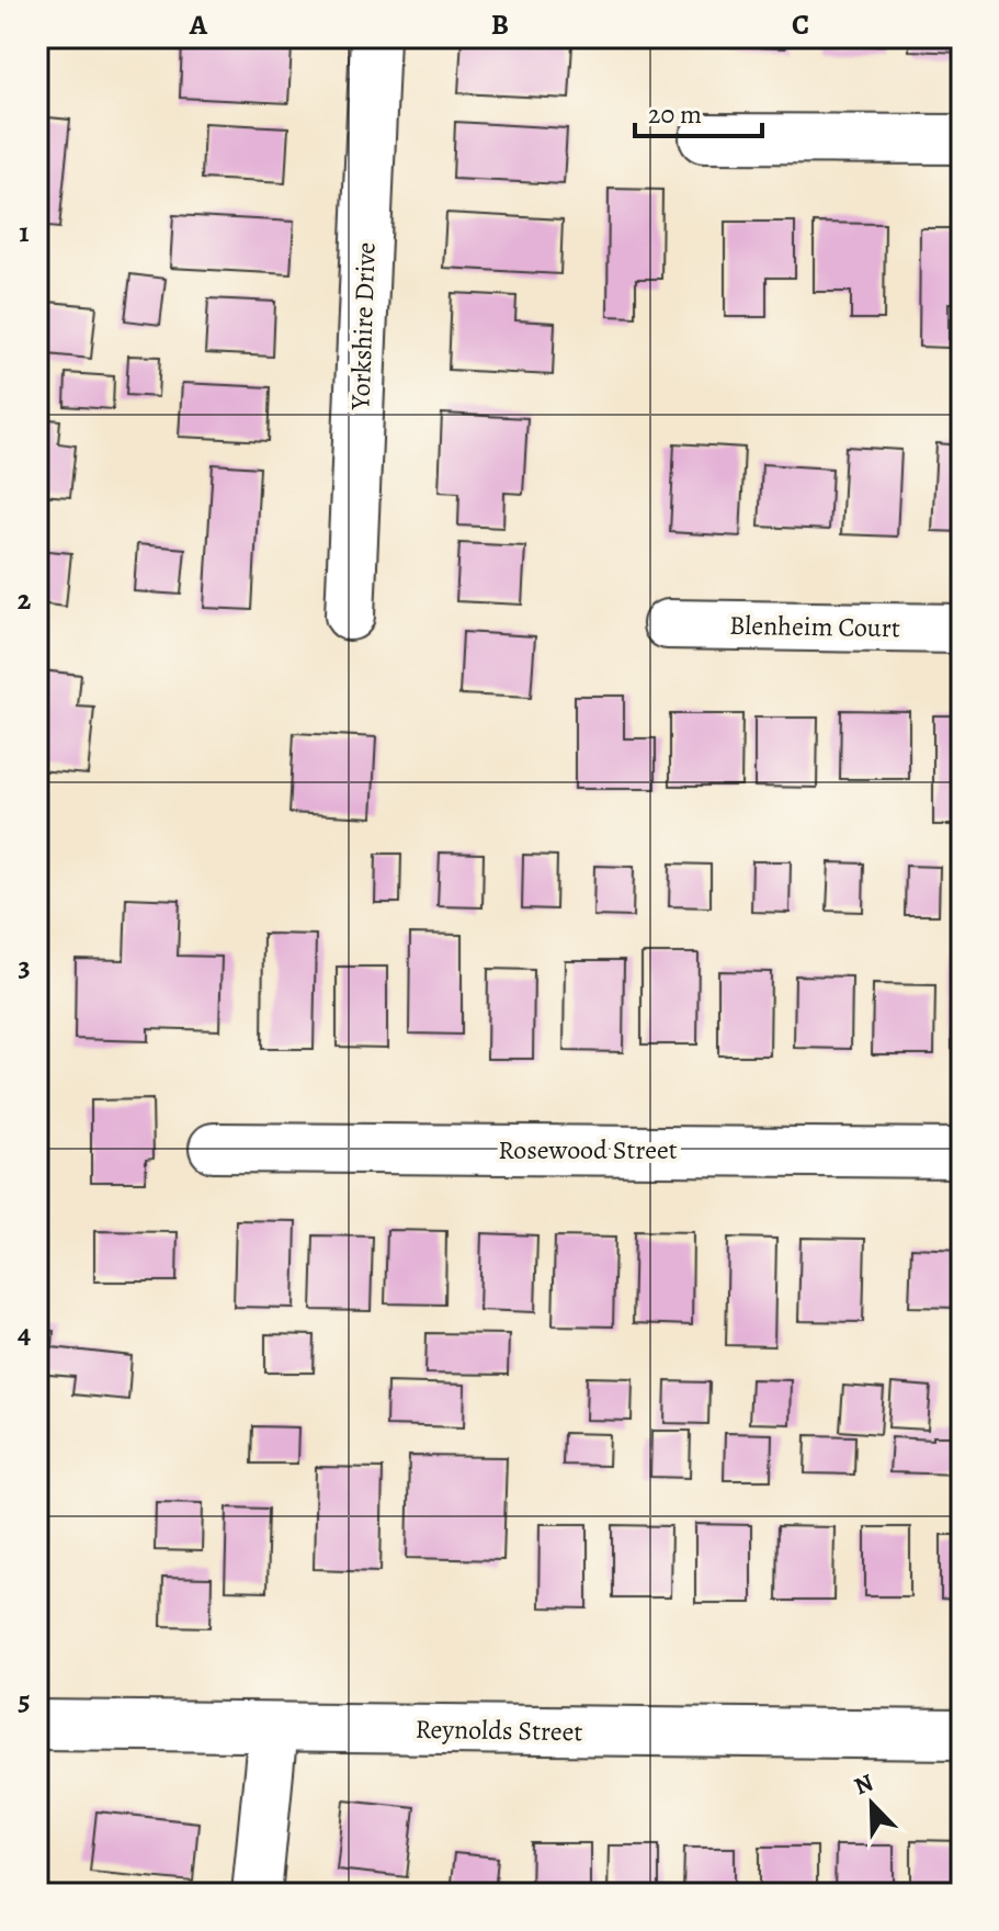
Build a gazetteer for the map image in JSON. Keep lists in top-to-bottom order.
{
  "streets": {
    "street": [
      "Yorkshire Drive",
      "Blenheim Court",
      "Rosewood Street",
      "Reynolds Street"
    ]
  },
  "scale_bar": "20 m",
  "north": "top left",
  "grid": {
    "columns": ["A", "B", "C"],
    "rows": [
      "1",
      "2",
      "3",
      "4",
      "5"
    ]
  }
}
